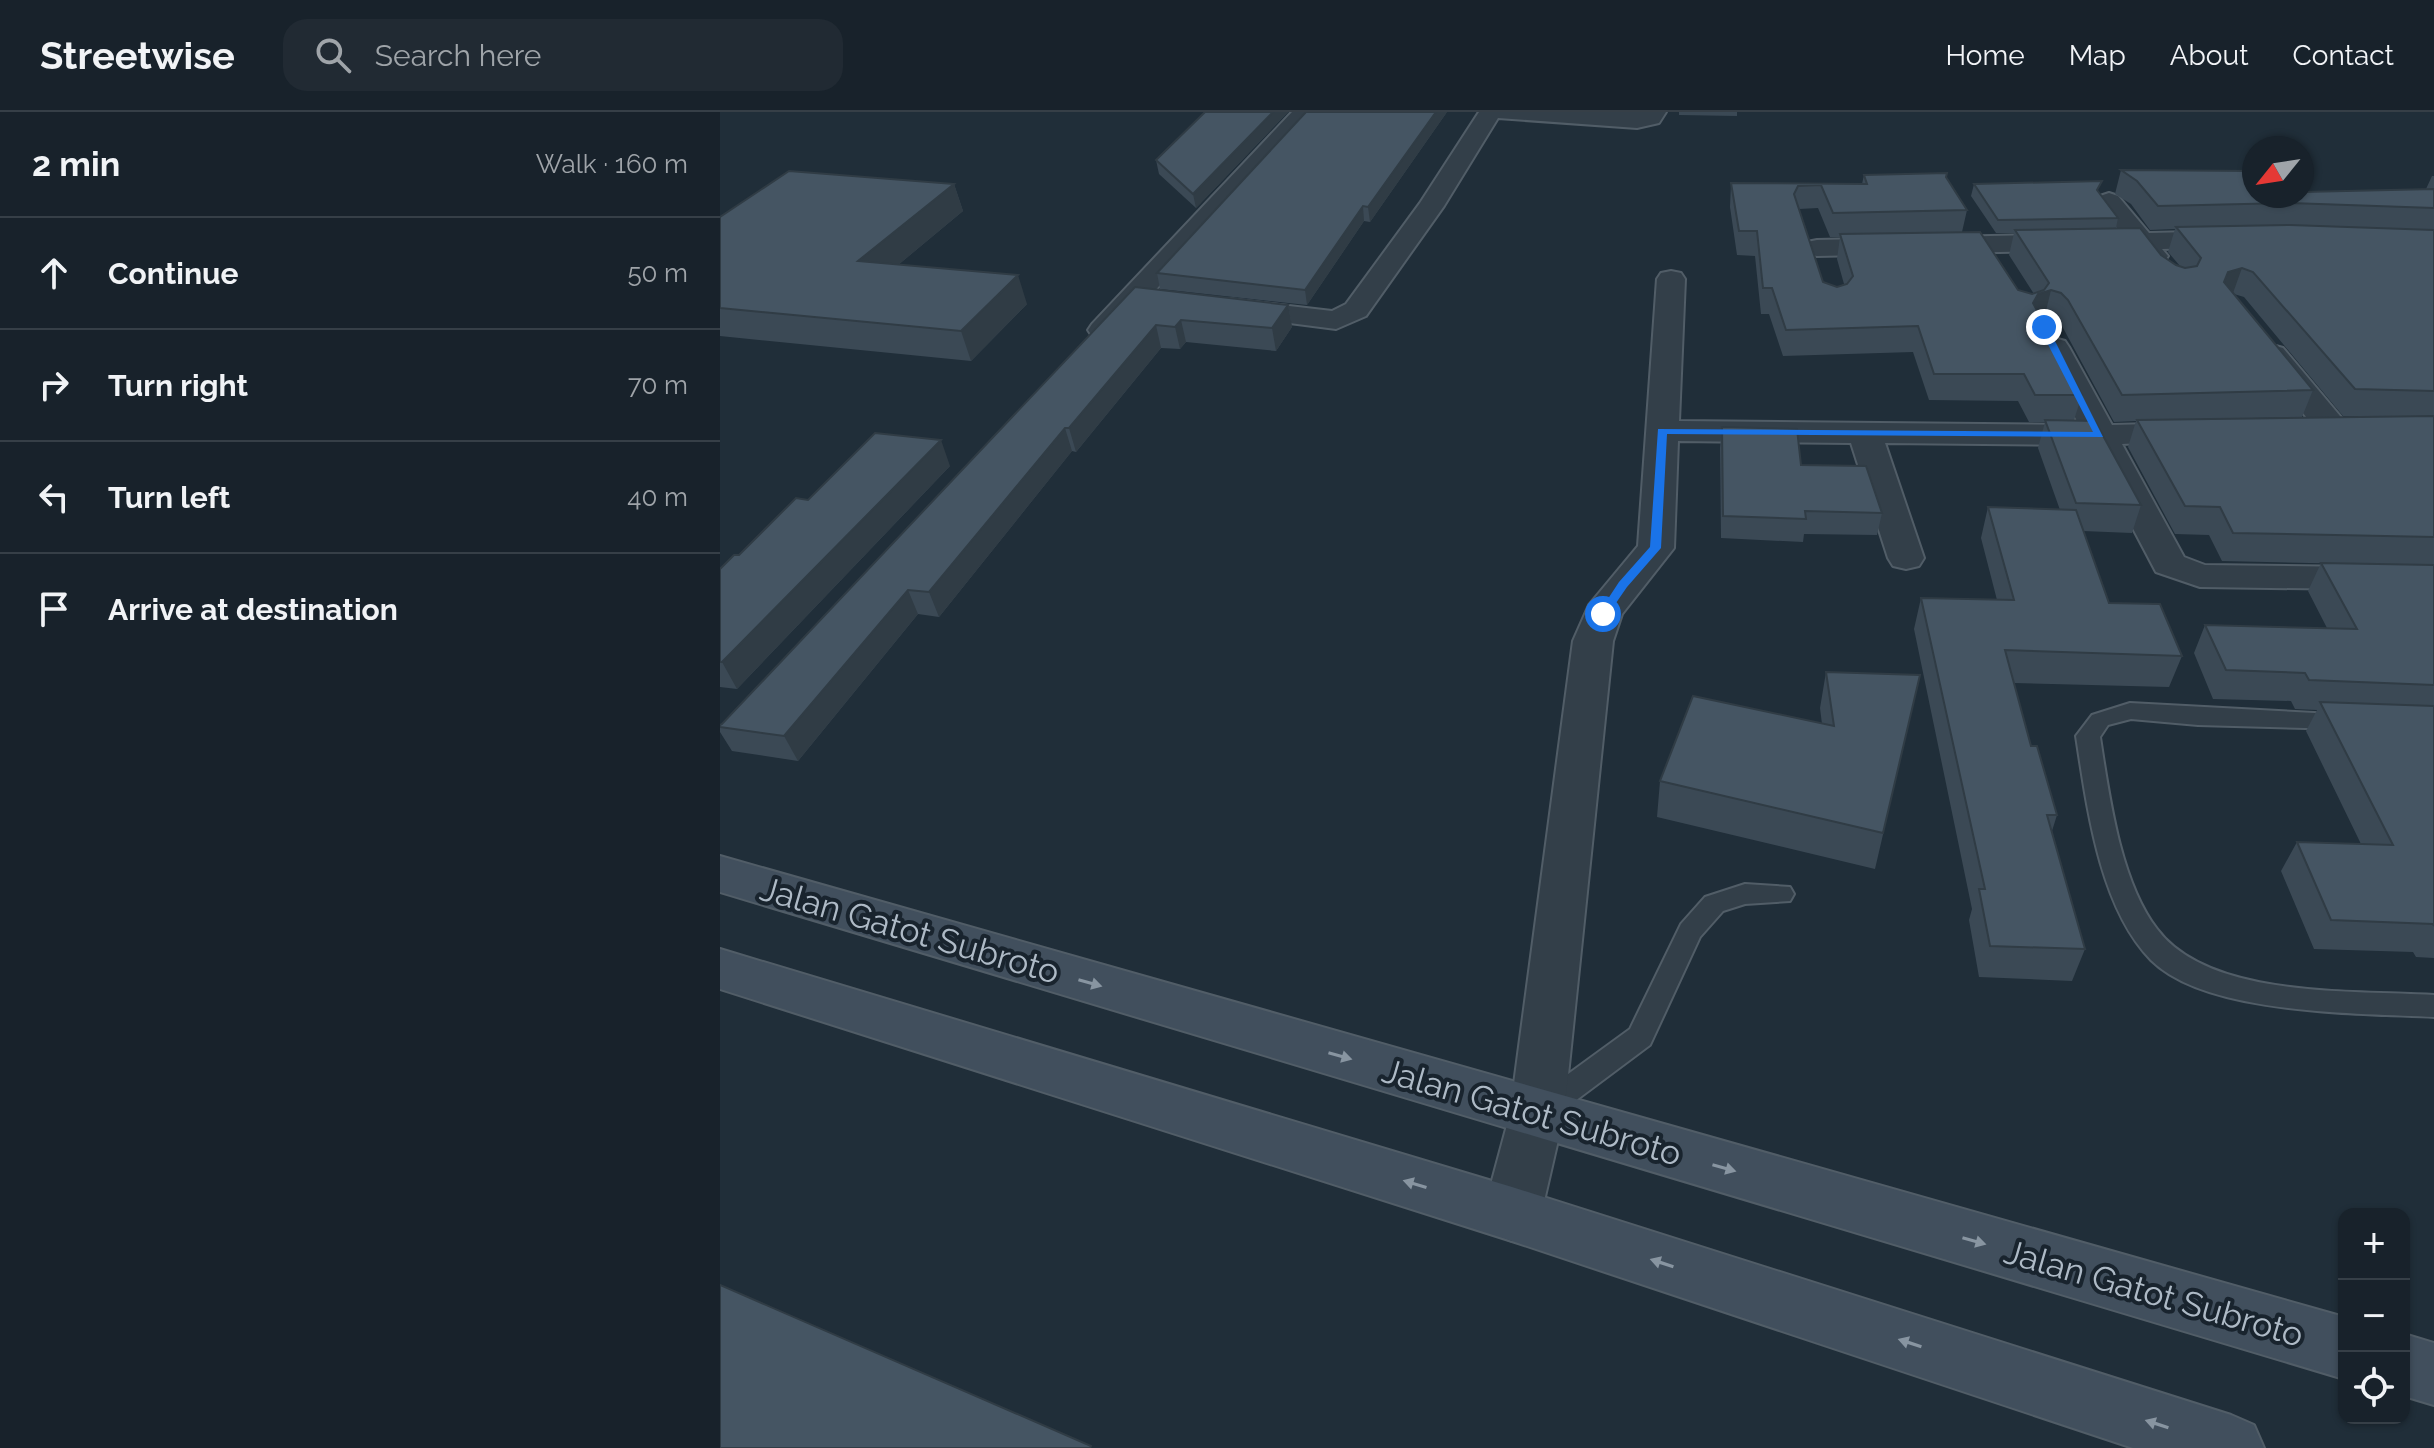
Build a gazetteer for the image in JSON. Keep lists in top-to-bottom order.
{
  "streets": {
    "street": ["Jalan Gatot Subroto"]
  },
  "north": "bottom left",
  "page": {
    "header": "Streetwise",
    "search": "Search here",
    "nav": [
      "Home",
      "Map",
      "About",
      "Contact"
    ],
    "heading": ["2 min", "Walk · 160 m"],
    "list": [
      ["Continue", "50 m"],
      ["Turn right", "70 m"],
      ["Turn left", "40 m"],
      "Arrive at destination"
    ],
    "map_buttons": ["+", "−"]
  }
}
